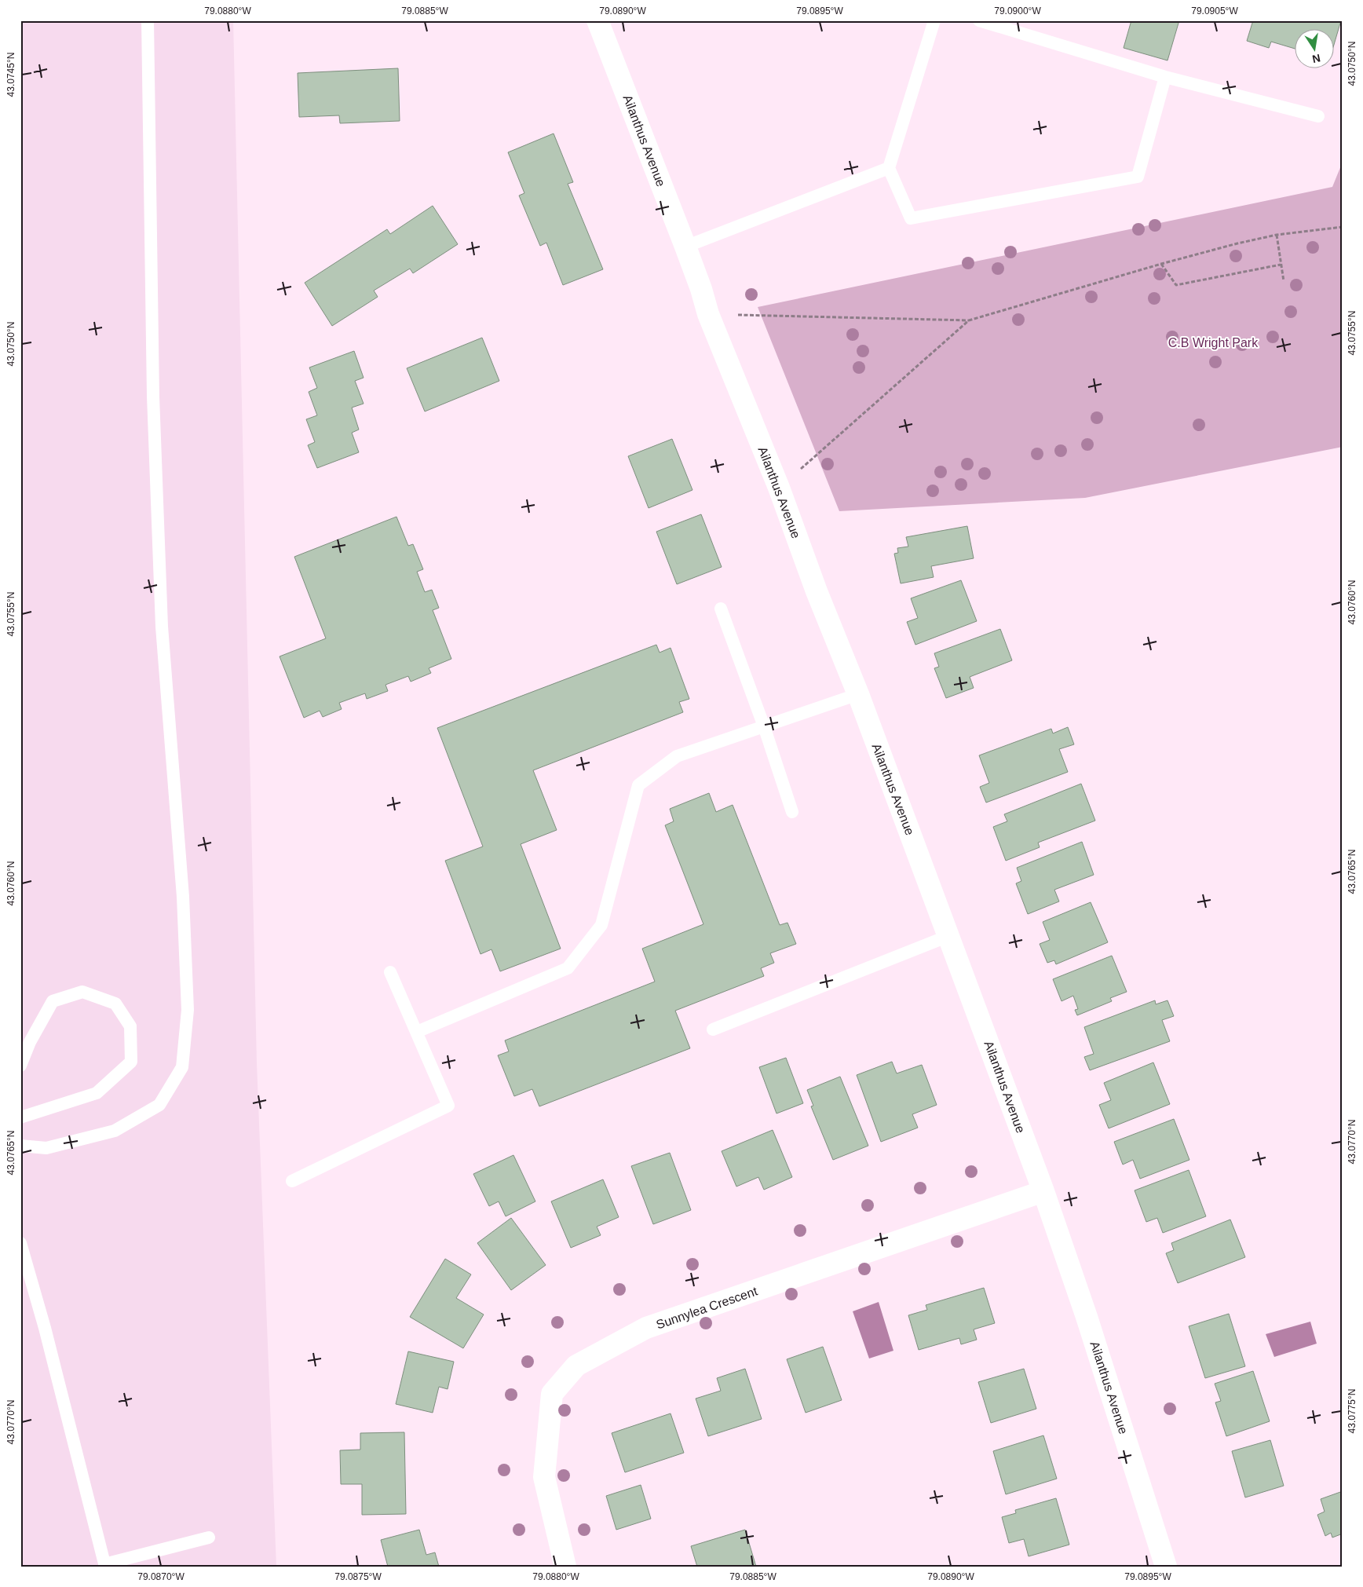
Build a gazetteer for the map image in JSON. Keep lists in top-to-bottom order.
{
  "streets": {
    "street": ["Ailanthus Avenue", "Sunnylea Crescent"]
  },
  "crossings": [
    ["Ailanthus Avenue", "Sunnylea Crescent"]
  ],
  "parks": ["C.B Wright Park"],
  "north": "bottom",
  "coordinates": [
    "79.0880°W",
    "79.0885°W",
    "79.0890°W",
    "79.0895°W",
    "79.0900°W",
    "79.0905°W",
    "43.0750°N",
    "43.0745°N",
    "43.0755°N",
    "43.0760°N",
    "43.0765°N",
    "43.0770°N",
    "43.0775°N",
    "79.0870°W",
    "79.0875°W"
  ]
}
